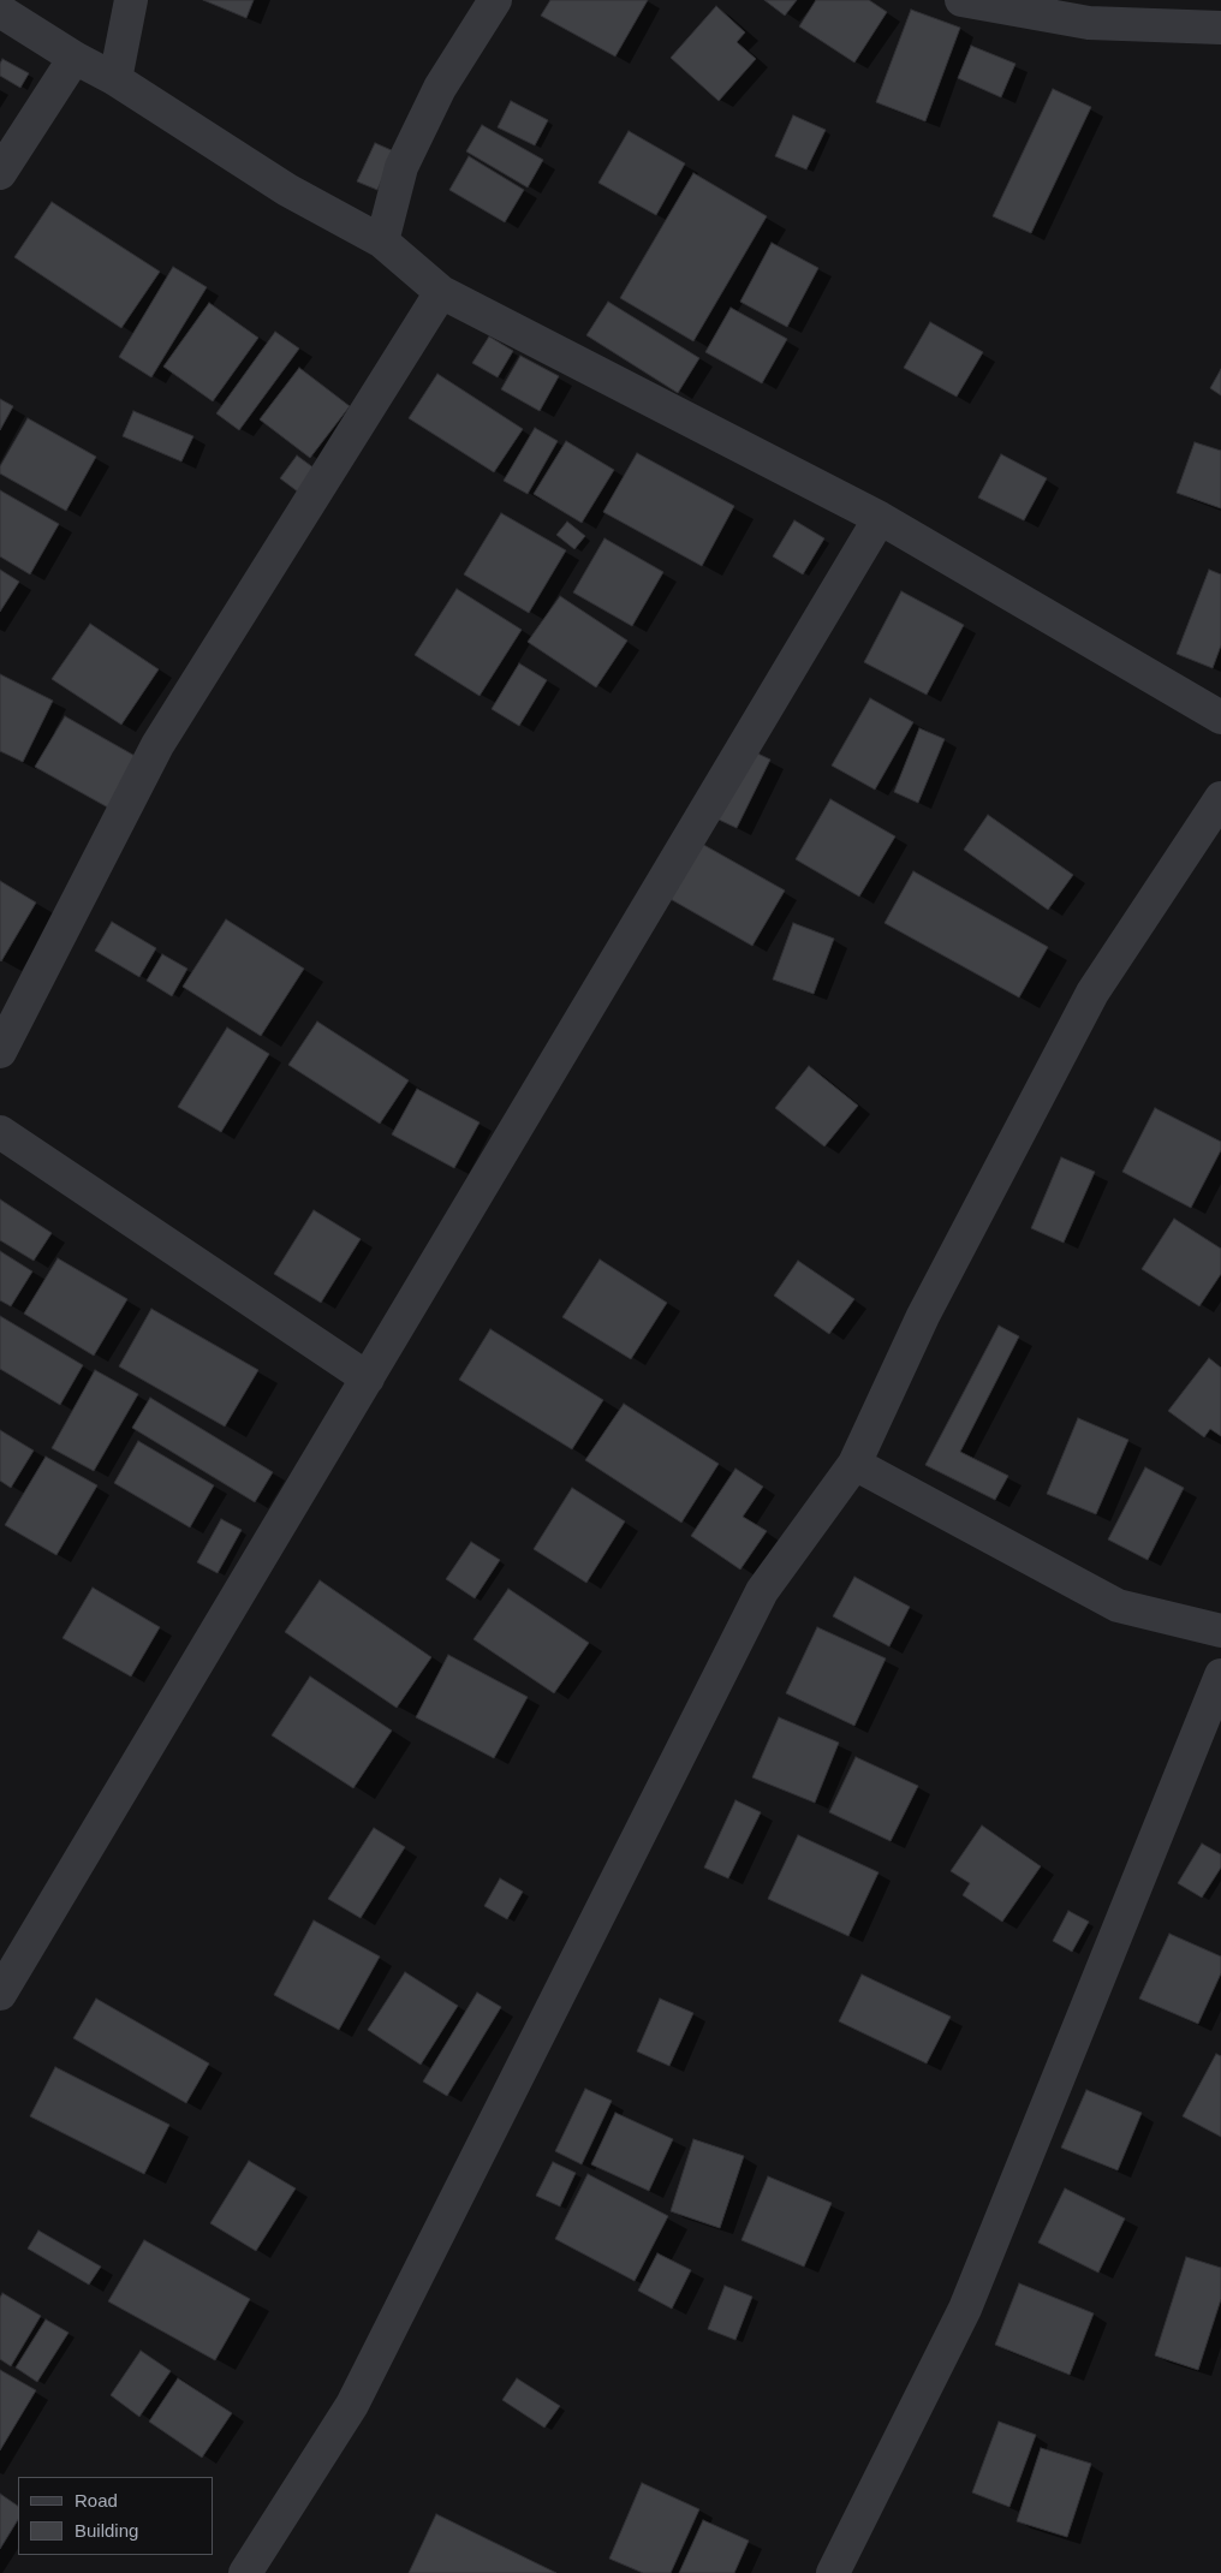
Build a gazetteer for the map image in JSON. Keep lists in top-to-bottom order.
{
  "legend": ["Road", "Building"]
}
